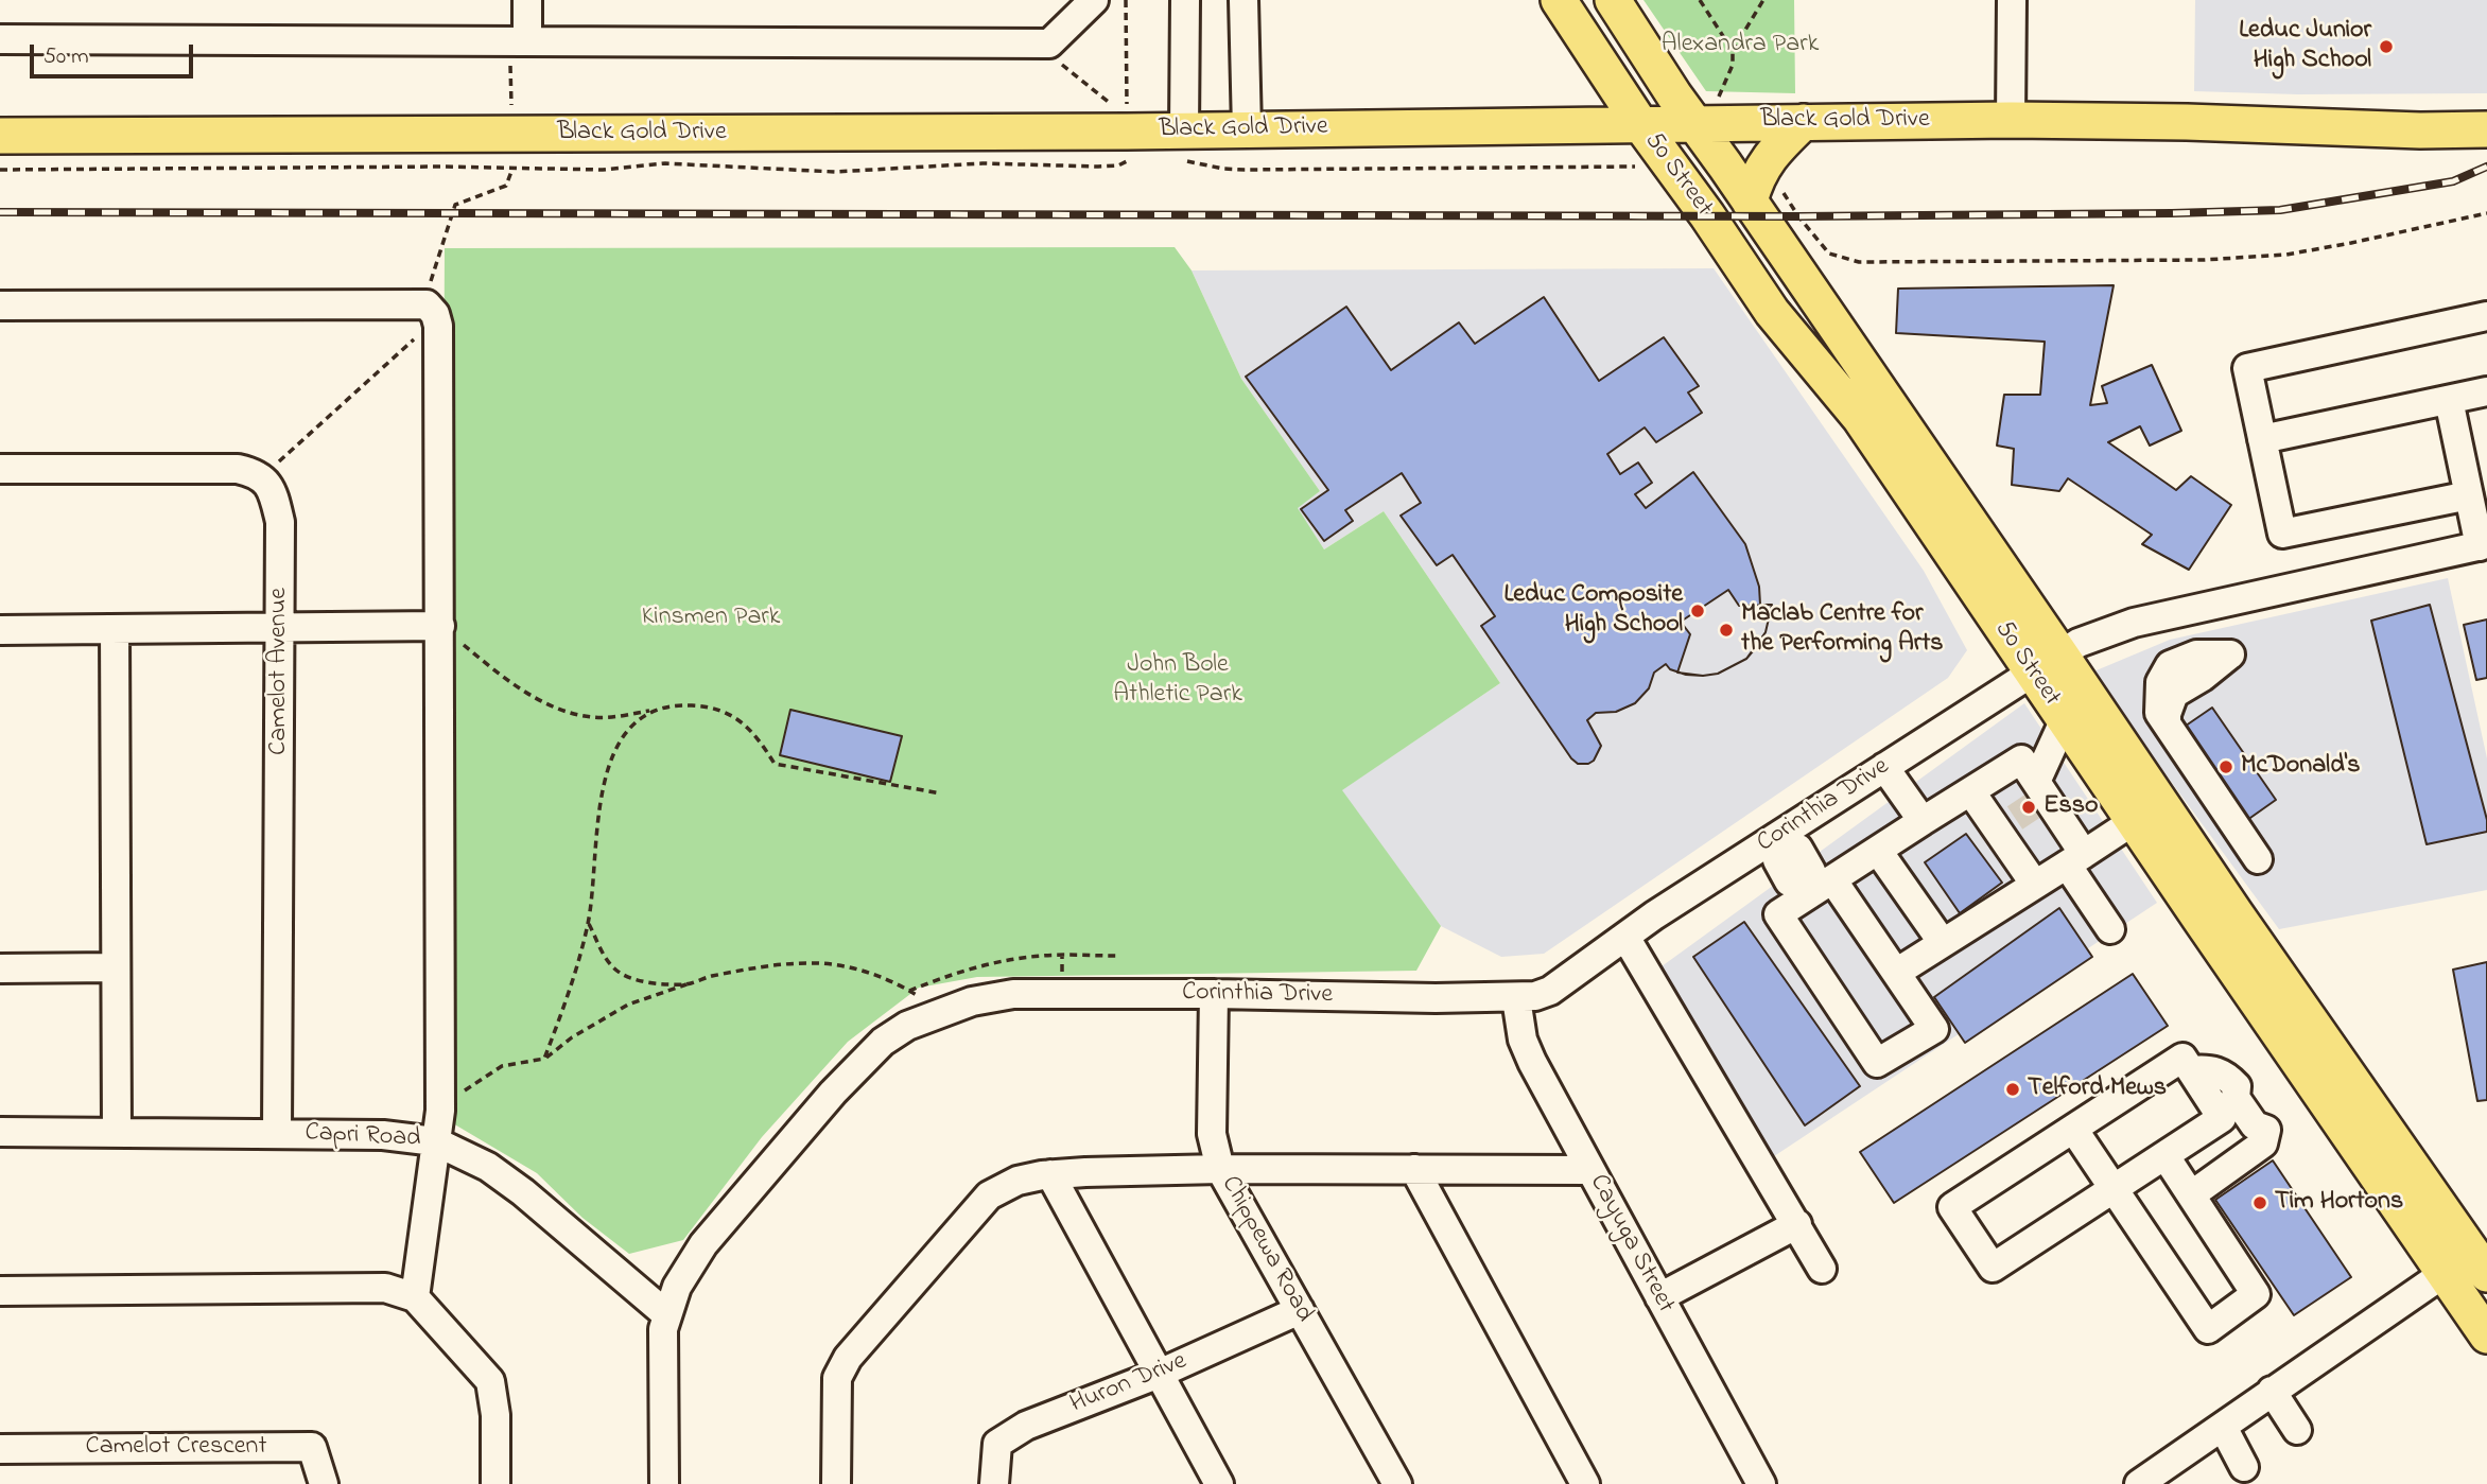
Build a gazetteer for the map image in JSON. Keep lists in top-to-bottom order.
{
  "streets": {
    "main road": ["Black Gold Drive", "50 Street"],
    "street": [
      "Camelot Avenue",
      "Corinthia Drive",
      "Capri Road",
      "Cayuga Street",
      "Chippewa Road",
      "Huron Drive",
      "Camelot Crescent"
    ]
  },
  "crossings": [
    ["Black Gold Drive", "50 Street"],
    ["50 Street", "Corinthia Drive"],
    ["Camelot Avenue", "Capri Road"],
    ["Corinthia Drive", "Capri Road"],
    ["Corinthia Drive", "Cayuga Street"],
    ["Corinthia Drive", "Chippewa Road"],
    ["Chippewa Road", "Huron Drive"]
  ],
  "parks": ["Alexandra Park", "Kinsmen Park", "John Bole Athletic Park"],
  "places": [
    "Leduc Junior High School",
    "Leduc Composite High School",
    "Maclab Centre for the Performing Arts",
    "McDonald's",
    "Esso",
    "Telford Mews",
    "Tim Hortons"
  ],
  "scale_bar": "50 m"
}
